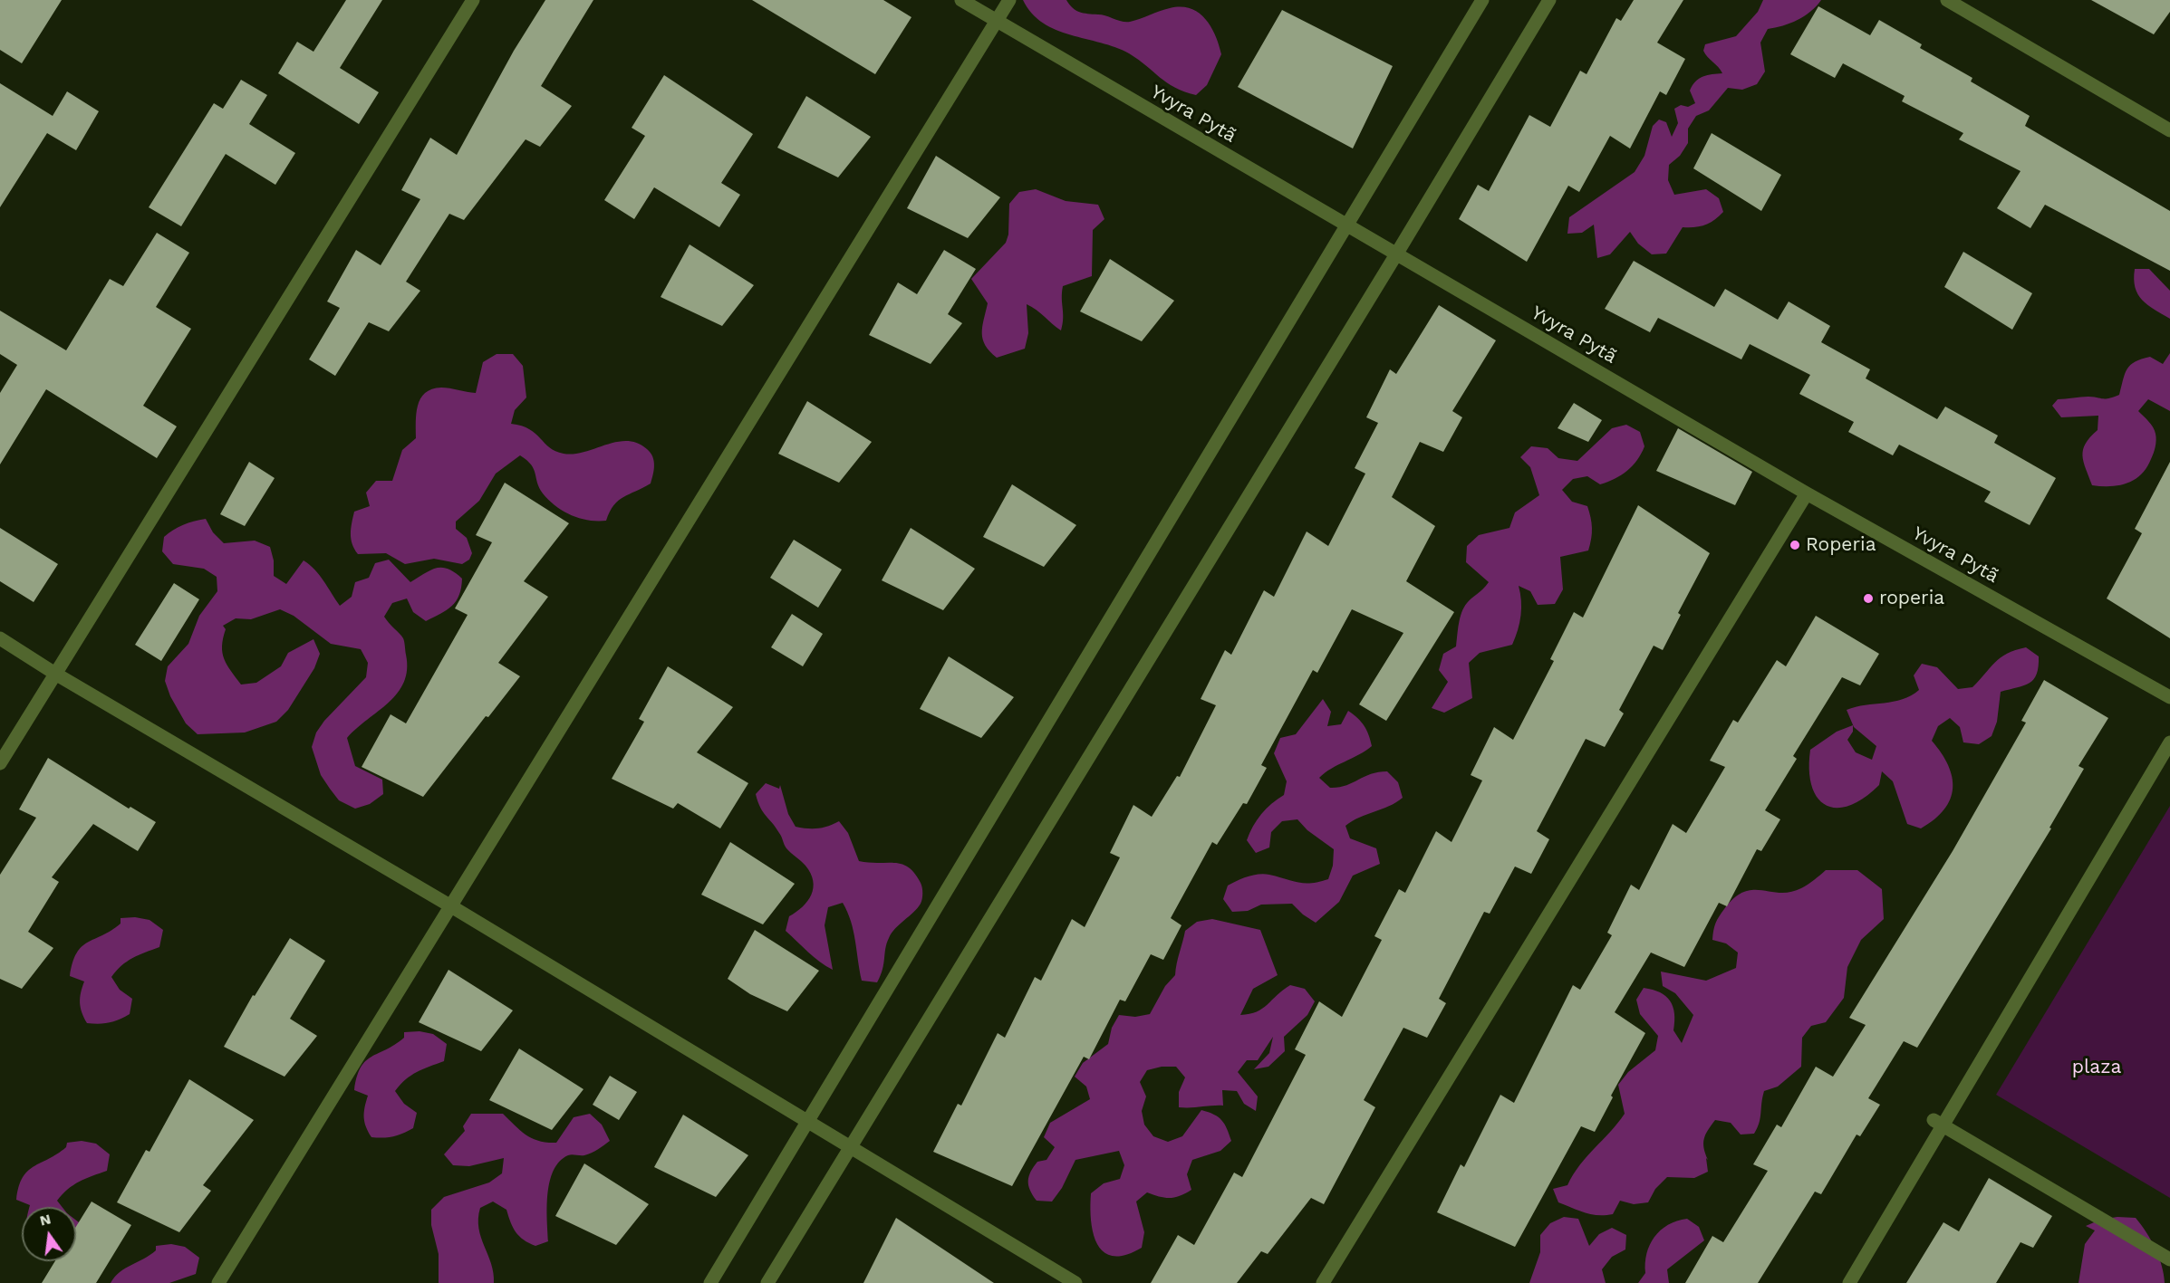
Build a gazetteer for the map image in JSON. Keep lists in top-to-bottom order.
{
  "streets": {
    "street": ["Yvyra Pytã"]
  },
  "parks": ["plaza"],
  "places": ["Roperia", "roperia"],
  "north": "top"
}
